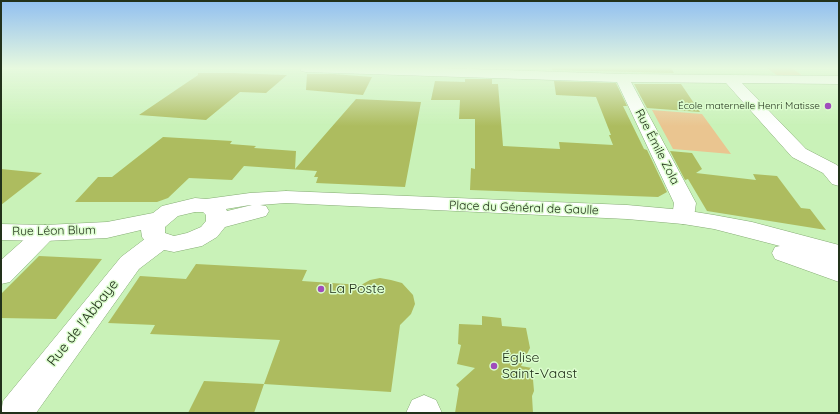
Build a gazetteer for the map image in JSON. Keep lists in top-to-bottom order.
{
  "streets": {
    "street": [
      "Rue Émile Zola",
      "Place du Général de Gaulle",
      "Rue Léon Blum",
      "Rue de l'Abbaye"
    ]
  },
  "crossings": [
    ["Rue Émile Zola", "Place du Général de Gaulle"],
    ["Place du Général de Gaulle", "Rue Léon Blum"],
    ["Place du Général de Gaulle", "Rue de l'Abbaye"],
    ["Rue Léon Blum", "Rue de l'Abbaye"]
  ],
  "places": ["École maternelle Henri Matisse", "La Poste", "Église Saint-Vaast"]
}
